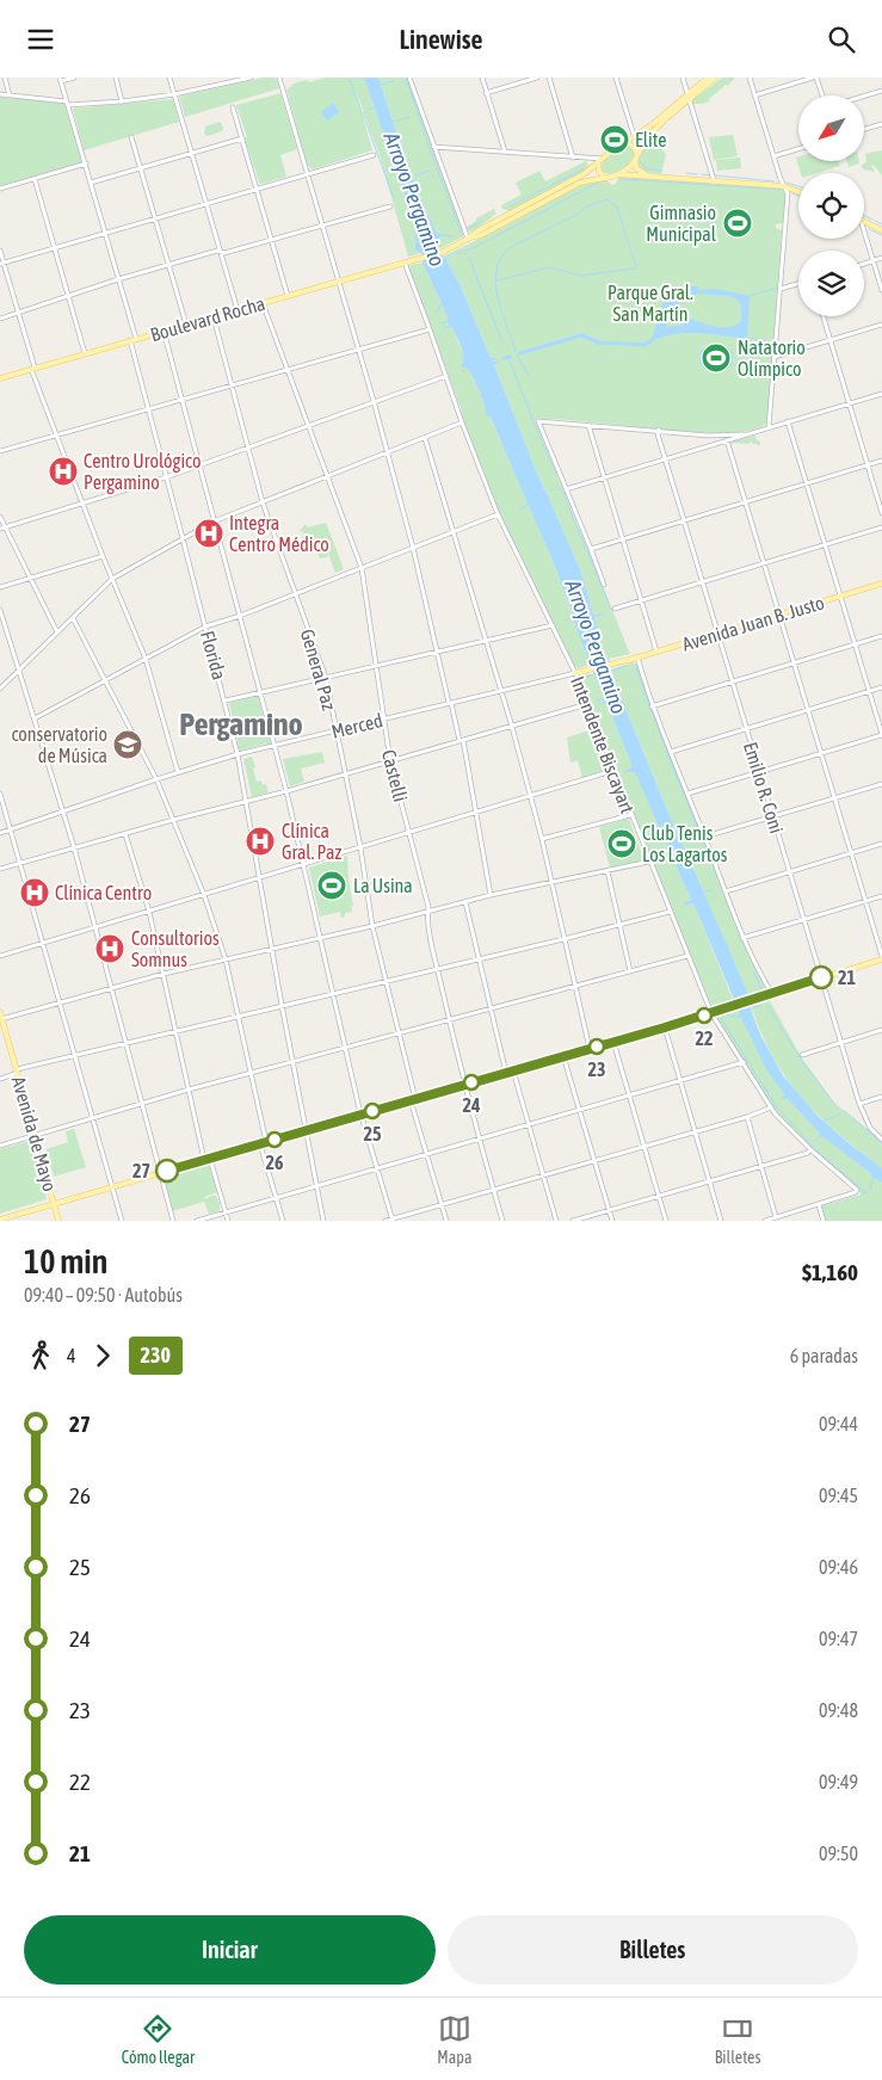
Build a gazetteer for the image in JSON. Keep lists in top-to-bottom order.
{
  "streets": {
    "main road": ["Boulevard Rocha", "Avenida Juan B. Justo", "Avenida de Mayo"],
    "street": [
      "Florida",
      "General Paz",
      "Merced",
      "Intendente Biscayart",
      "Castelli",
      "Emilio R. Coni"
    ]
  },
  "crossings": [
    ["Boulevard Rocha", "Florida"],
    ["Boulevard Rocha", "General Paz"],
    ["Boulevard Rocha", "Intendente Biscayart"],
    ["Boulevard Rocha", "Castelli"],
    ["Avenida Juan B. Justo", "Merced"],
    ["Avenida Juan B. Justo", "Intendente Biscayart"],
    ["Avenida Juan B. Justo", "Emilio R. Coni"],
    ["Florida", "Merced"],
    ["General Paz", "Merced"],
    ["Merced", "Intendente Biscayart"],
    ["Merced", "Castelli"]
  ],
  "districts": ["Pergamino"],
  "water": ["Arroyo Pergamino"],
  "parks": ["Parque Gral. San Martín"],
  "places": {
    "sports": [
      "Elite",
      "Gimnasio Municipal",
      "Natatorio Olímpico",
      "Club Tenis Los Lagartos",
      "La Usina"
    ],
    "hospital": [
      "Centro Urológico Pergamino",
      "Integra Centro Médico",
      "Clínica Gral. Paz",
      "Clínica Centro",
      "Consultorios Somnus"
    ],
    "school or university": ["conservatorio de Música"],
    "other": [
      "21",
      "22",
      "23",
      "24",
      "25",
      "26",
      "27"
    ]
  },
  "lines": ["bus line 230"],
  "north": "bottom left",
  "page": {
    "header": "Linewise",
    "heading": ["10 min", "09:40 – 09:50 · Autobús", "$1,160"],
    "legs": ["4", "230", "6 paradas"],
    "list": [
      {
        "name": "27",
        "value": "09:44"
      },
      {
        "name": "26",
        "value": "09:45"
      },
      {
        "name": "25",
        "value": "09:46"
      },
      {
        "name": "24",
        "value": "09:47"
      },
      {
        "name": "23",
        "value": "09:48"
      },
      {
        "name": "22",
        "value": "09:49"
      },
      {
        "name": "21",
        "value": "09:50"
      }
    ],
    "buttons": ["Iniciar", "Billetes"],
    "tabs": ["Cómo llegar", "Mapa", "Billetes"]
  }
}
